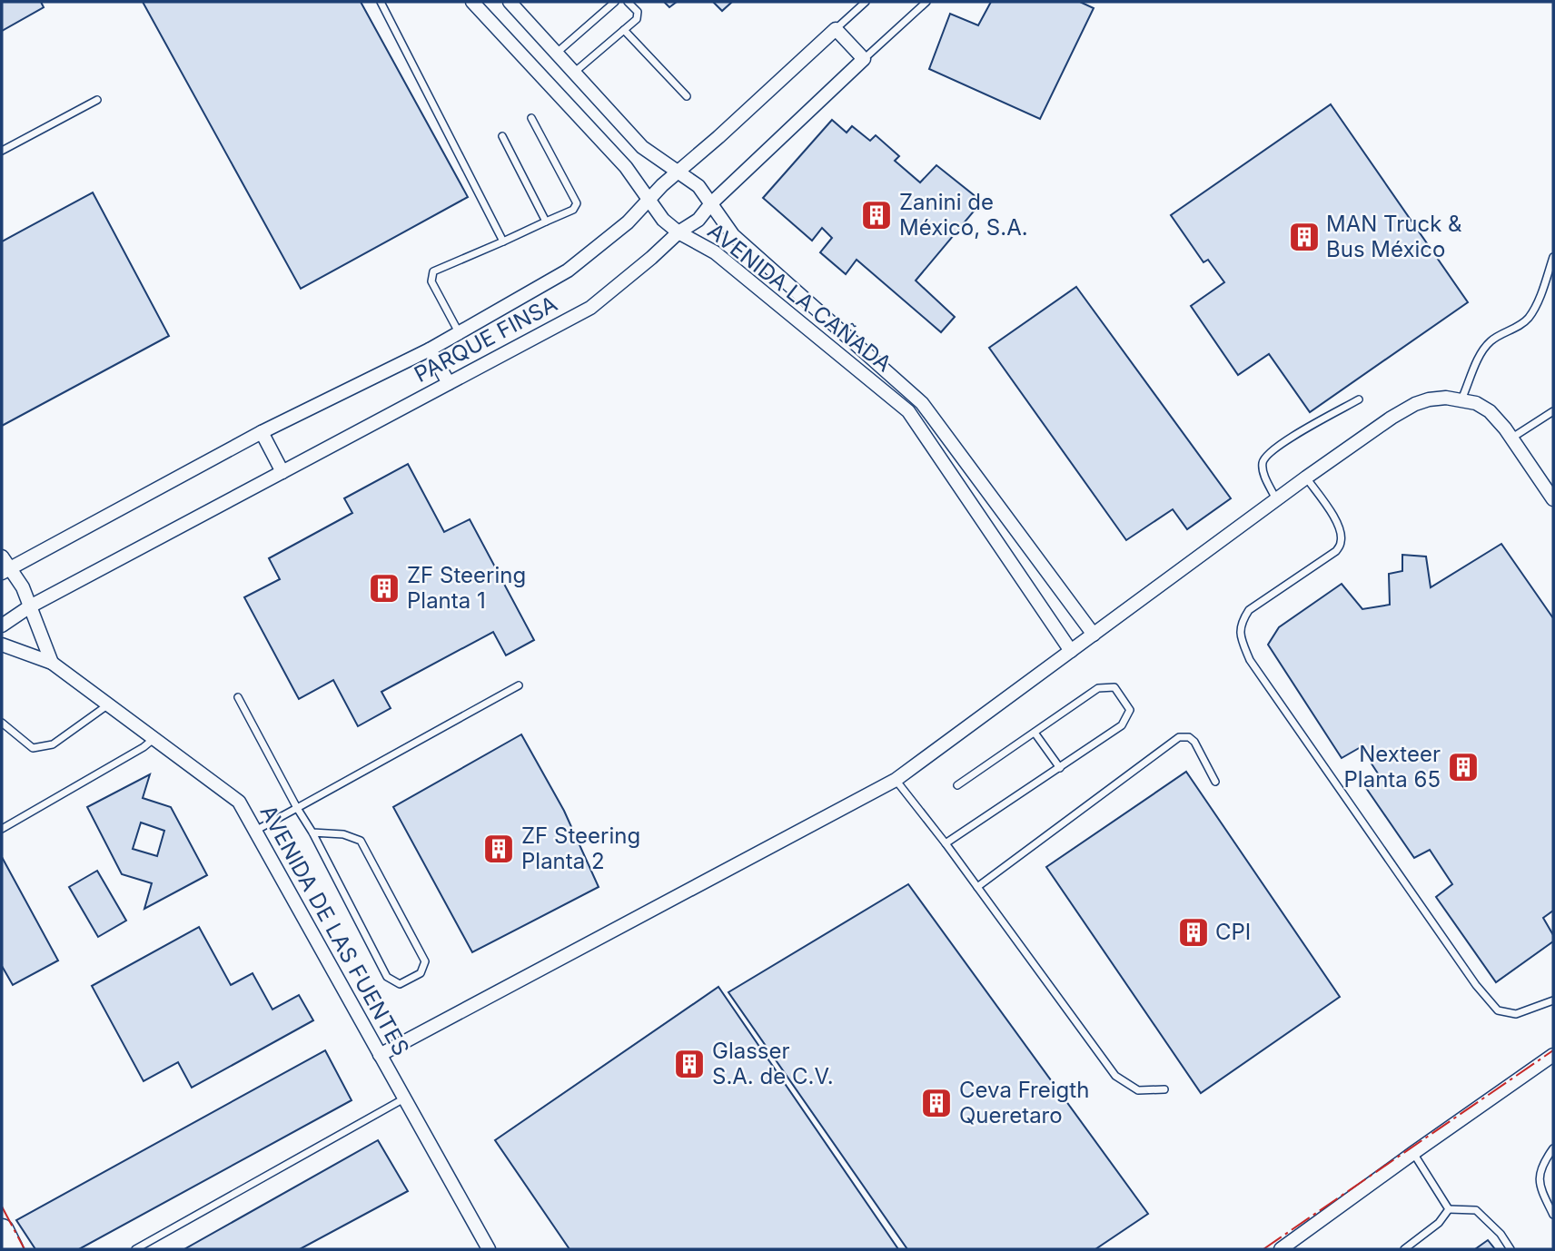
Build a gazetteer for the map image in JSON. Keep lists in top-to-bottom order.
{
  "streets": {
    "street": ["AVENIDA LA CAÑADA", "PARQUE FINSA", "AVENIDA DE LAS FUENTES"]
  },
  "crossings": [
    ["AVENIDA LA CAÑADA", "PARQUE FINSA"]
  ],
  "places": {
    "building": [
      "Zanini de México, S.A.",
      "MAN Truck & Bus México",
      "ZF Steering Planta 1",
      "Nexteer Planta 65",
      "ZF Steering Planta 2",
      "CPI",
      "Glasser S.A. de C.V.",
      "Ceva Freigth Queretaro"
    ]
  }
}
